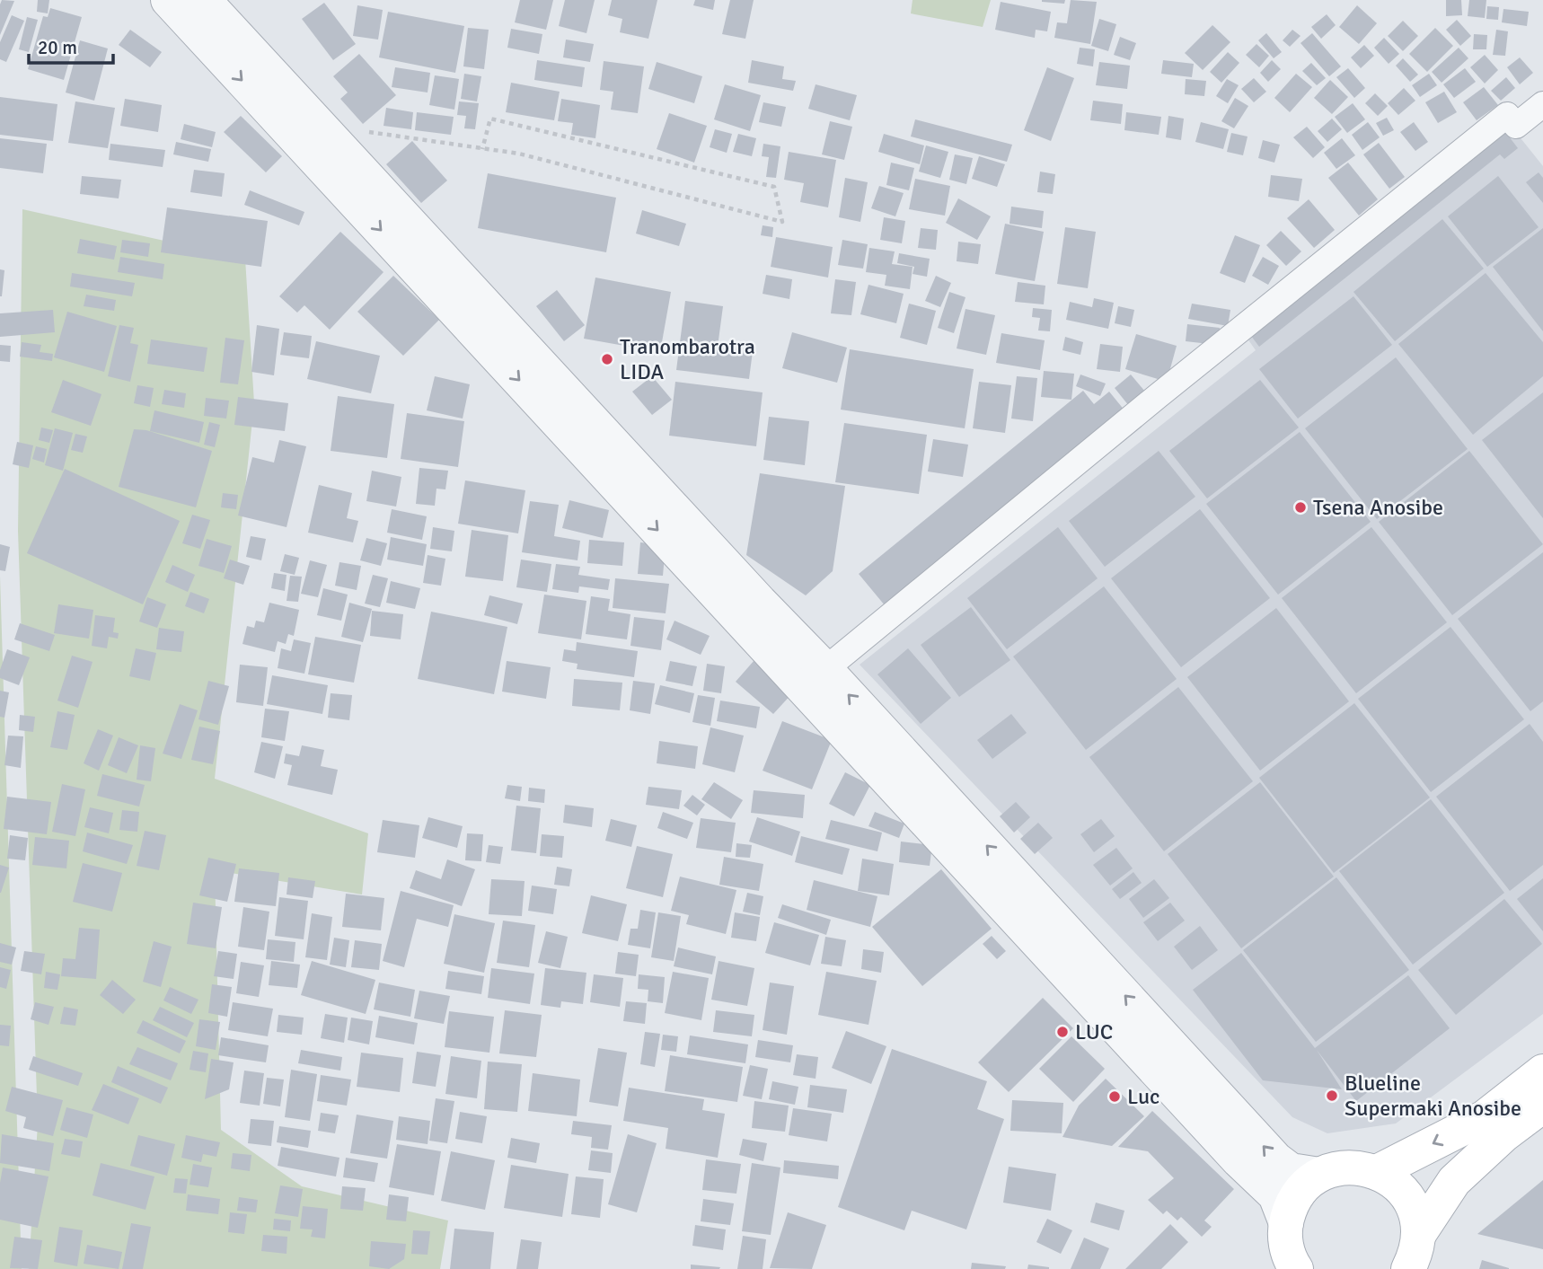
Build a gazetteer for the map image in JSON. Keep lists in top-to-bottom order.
{
  "places": [
    "Tranombarotra LIDA",
    "Tsena Anosibe",
    "LUC",
    "Blueline Supermaki Anosibe",
    "Luc"
  ],
  "scale_bar": "20 m"
}
